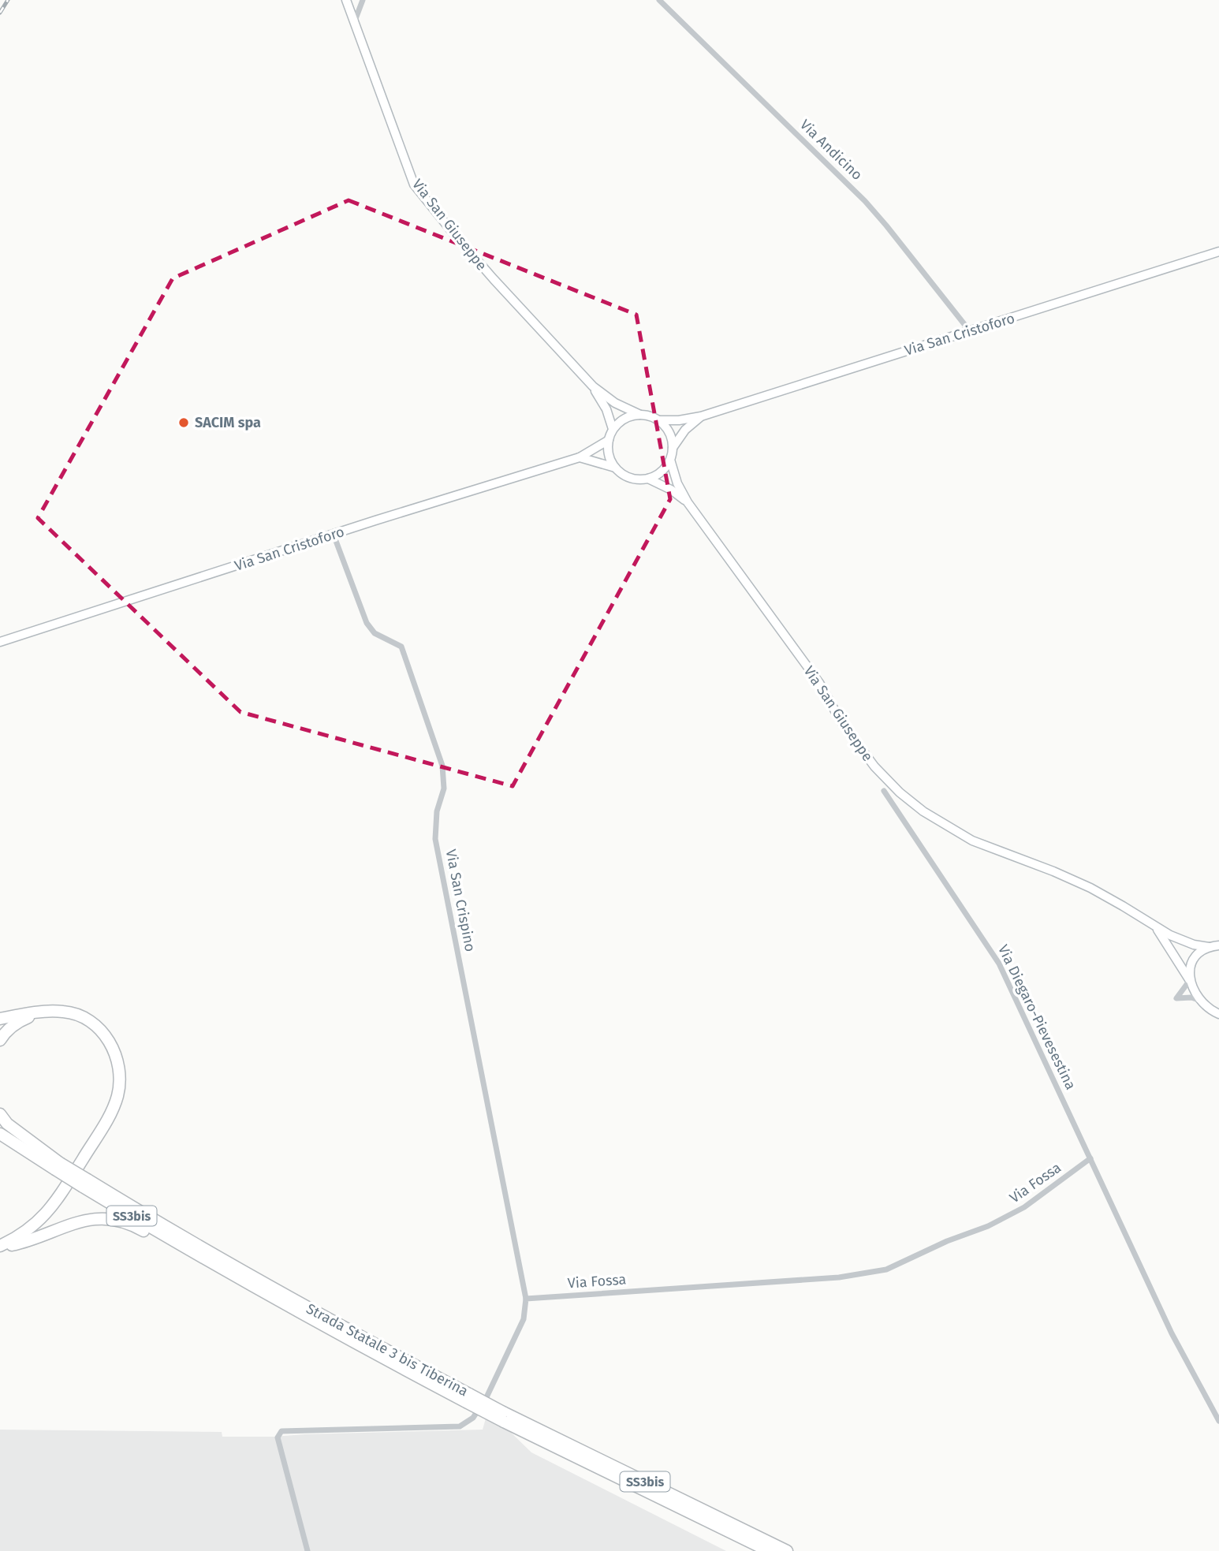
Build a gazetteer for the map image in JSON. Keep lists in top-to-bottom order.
{
  "streets": {
    "highway": ["SS3bis", "Strada Statale 3 bis Tiberina"],
    "main road": ["Via San Giuseppe", "Via San Cristoforo"],
    "street": [
      "Via Andicino",
      "Via San Crispino",
      "Via Diegaro-Pievesestina",
      "Via Fossa"
    ]
  },
  "crossings": [
    ["Via Andicino", "Via San Cristoforo"],
    ["Via San Giuseppe", "Via San Cristoforo"],
    ["Via San Cristoforo", "Via San Crispino"],
    ["Via San Crispino", "Via Fossa"],
    ["Via Diegaro-Pievesestina", "Via Fossa"]
  ],
  "places": ["SACIM spa"]
}
